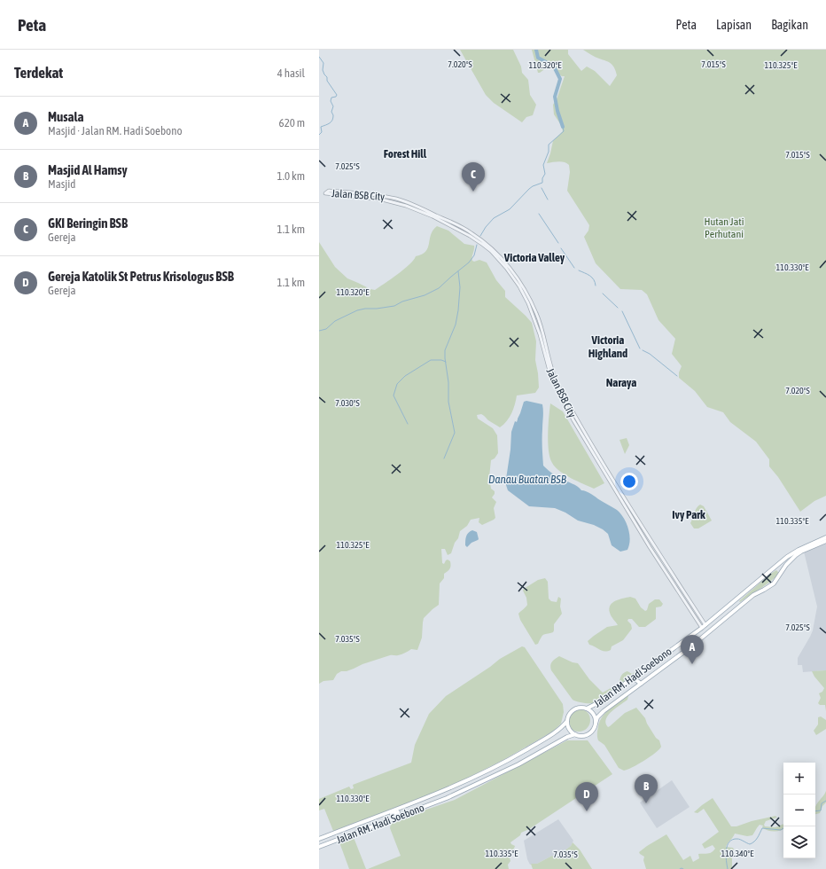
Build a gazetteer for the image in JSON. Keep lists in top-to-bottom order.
{
  "streets": {
    "main road": ["Jalan RM. Hadi Soebono"],
    "street": ["Jalan BSB City"]
  },
  "crossings": [
    ["Jalan BSB City", "Jalan RM. Hadi Soebono"]
  ],
  "districts": [
    "Forest Hill",
    "Victoria Valley",
    "Victoria Highland",
    "Naraya",
    "Ivy Park"
  ],
  "water": ["Danau Buatan BSB"],
  "parks": ["Hutan Jati Perhutani"],
  "page": {
    "header": "Peta",
    "nav": ["Peta", "Lapisan", "Bagikan"],
    "heading": ["Terdekat", "4 hasil"],
    "list": [
      {
        "mark": "A",
        "name": "Musala",
        "note": "Masjid · Jalan RM. Hadi Soebono",
        "value": "620 m"
      },
      {
        "mark": "B",
        "name": "Masjid Al Hamsy",
        "note": "Masjid",
        "value": "1.0 km"
      },
      {
        "mark": "C",
        "name": "GKI Beringin BSB",
        "note": "Gereja",
        "value": "1.1 km"
      },
      {
        "mark": "D",
        "name": "Gereja Katolik St Petrus Krisologus BSB",
        "note": "Gereja",
        "value": "1.1 km"
      }
    ],
    "pins": [
      "C",
      "A",
      "B",
      "D"
    ],
    "map_buttons": ["+", "−"]
  },
  "coordinates": [
    "7.020°S",
    "7.015°S",
    "110.320°E",
    "110.325°E",
    "7.025°S",
    "110.330°E",
    "7.030°S",
    "110.335°E",
    "7.035°S",
    "110.340°E"
  ]
}
